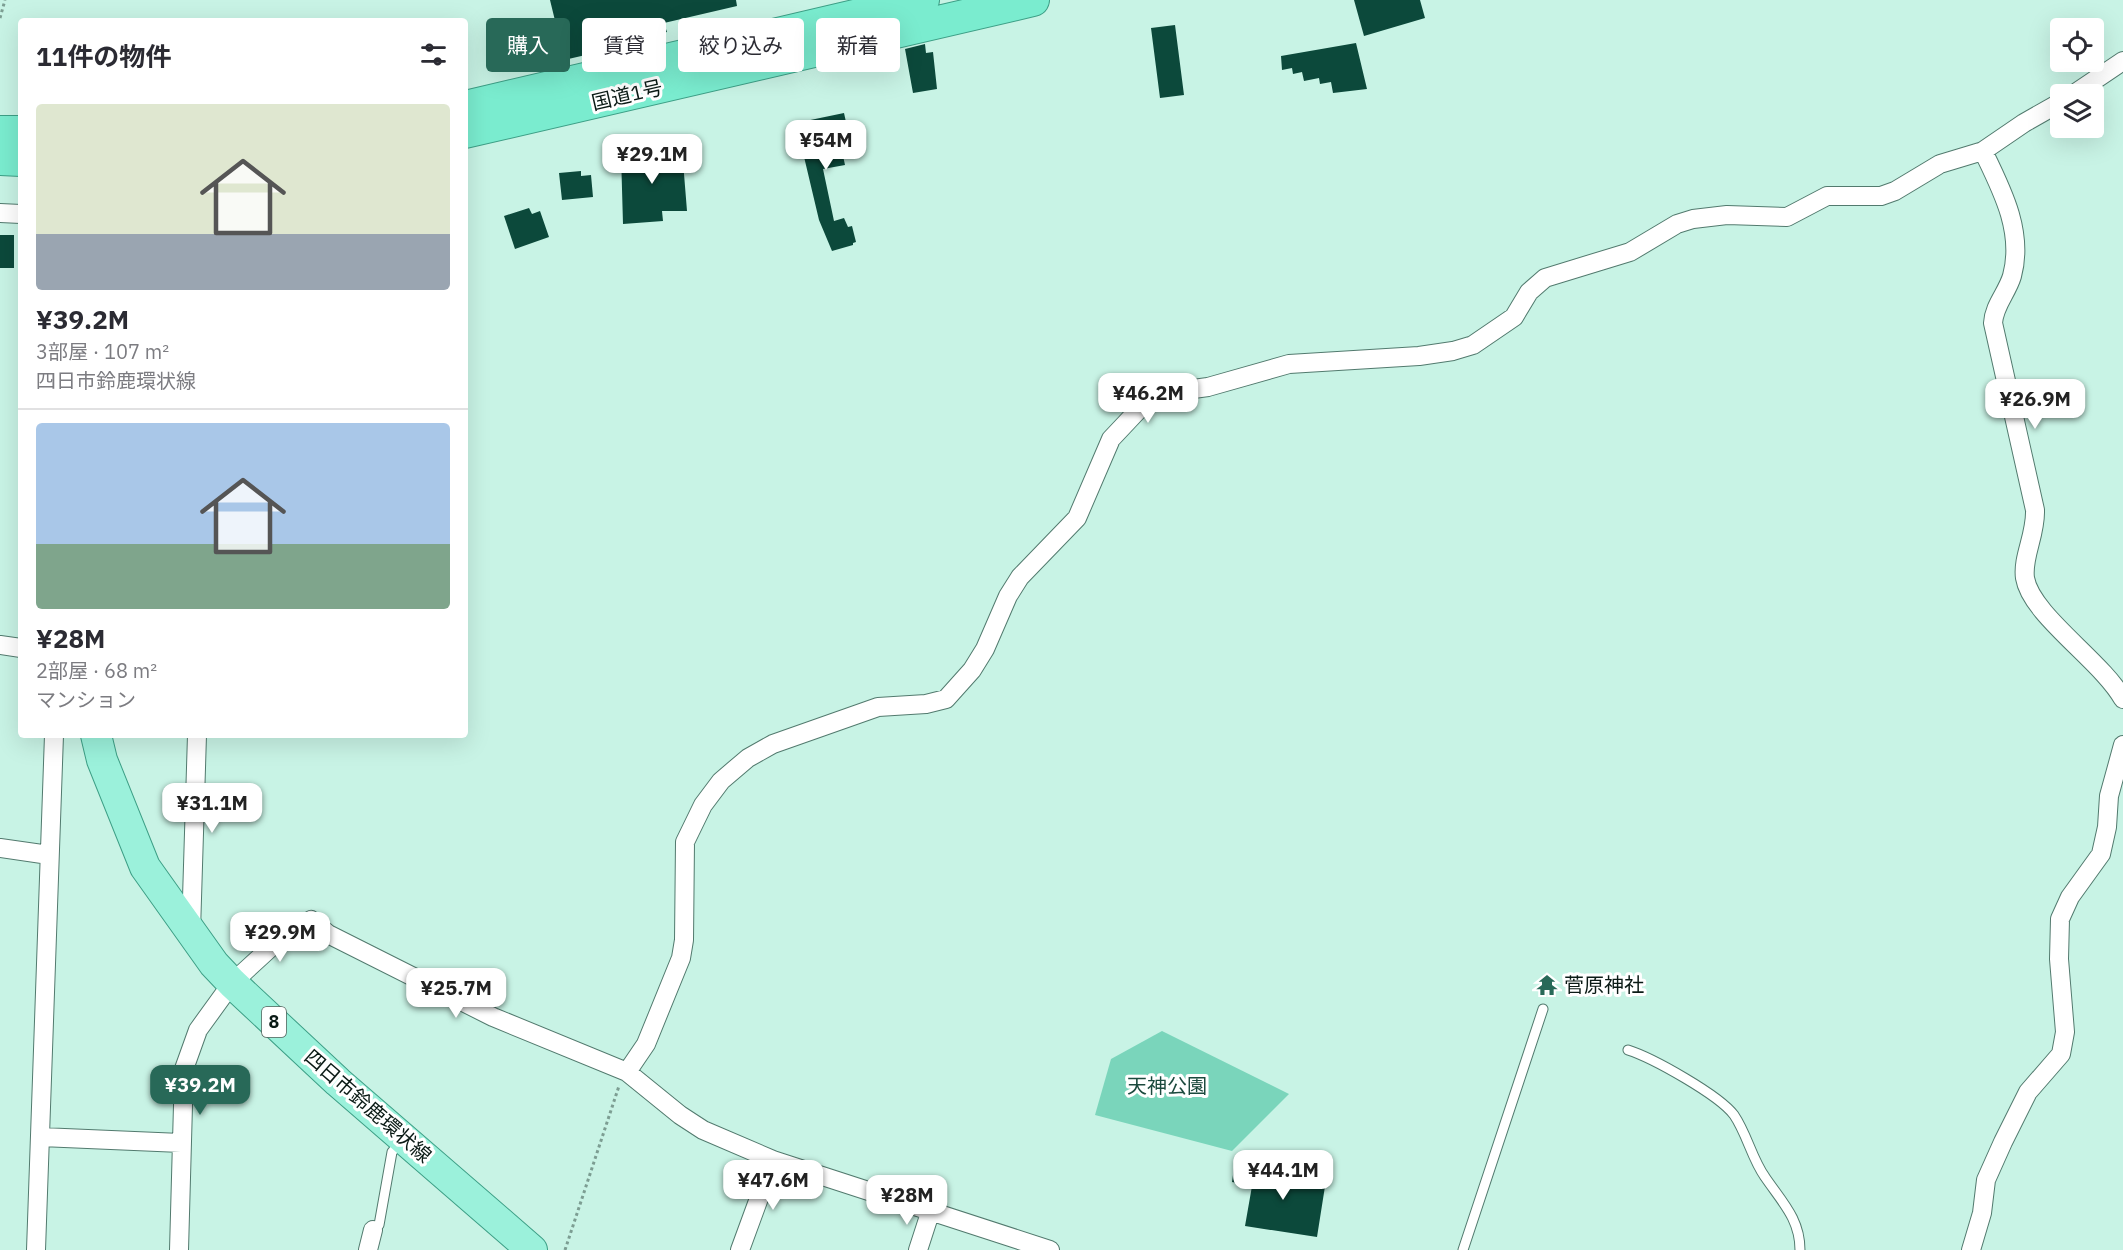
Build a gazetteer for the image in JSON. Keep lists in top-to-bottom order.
{
  "streets": {
    "highway": ["国道1号"],
    "main road": ["8", "四日市鈴鹿環状線"]
  },
  "parks": ["天神公園"],
  "places": {
    "temple": ["菅原神社"]
  },
  "page": {
    "chip": [
      "購入",
      "賃貸",
      "絞り込み",
      "新着"
    ],
    "heading": "11件の物件",
    "list": [
      {
        "name": "¥39.2M",
        "note": "3部屋 · 107 m² · 四日市鈴鹿環状線"
      },
      {
        "name": "¥28M",
        "note": "2部屋 · 68 m² · マンション"
      }
    ],
    "price": [
      "¥54M",
      "¥29.1M",
      "¥46.2M",
      "¥26.9M",
      "¥31.1M",
      "¥29.9M",
      "¥25.7M",
      "¥39.2M",
      "¥44.1M",
      "¥47.6M",
      "¥28M"
    ]
  }
}
